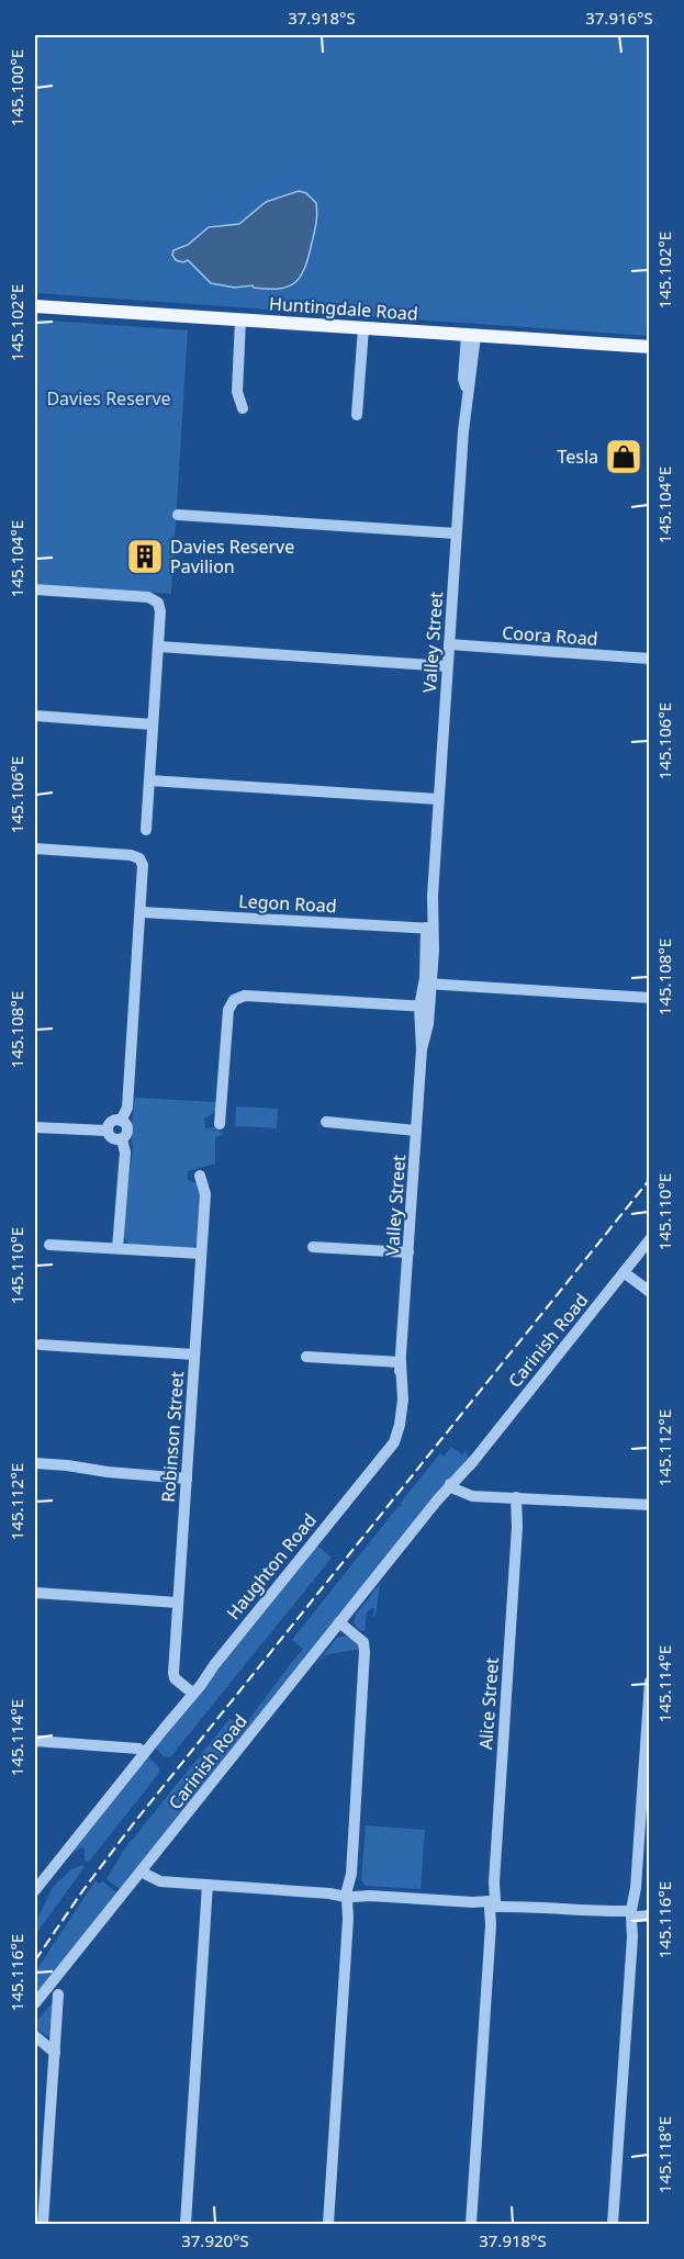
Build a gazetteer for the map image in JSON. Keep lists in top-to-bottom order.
{
  "streets": {
    "main road": ["Huntingdale Road"],
    "street": [
      "Coora Road",
      "Valley Street",
      "Legon Road",
      "Carinish Road",
      "Robinson Street",
      "Haughton Road",
      "Alice Street"
    ]
  },
  "crossings": [
    ["Huntingdale Road", "Valley Street"],
    ["Coora Road", "Valley Street"],
    ["Valley Street", "Legon Road"],
    ["Valley Street", "Haughton Road"],
    ["Robinson Street", "Haughton Road"]
  ],
  "parks": ["Davies Reserve"],
  "places": {
    "shop": ["Tesla"],
    "building": ["Davies Reserve Pavilion"]
  },
  "coordinates": [
    "37.918°S",
    "37.916°S",
    "145.100°E",
    "145.102°E",
    "145.104°E",
    "145.106°E",
    "145.108°E",
    "145.110°E",
    "145.112°E",
    "145.114°E",
    "145.116°E",
    "145.118°E",
    "37.920°S"
  ]
}
